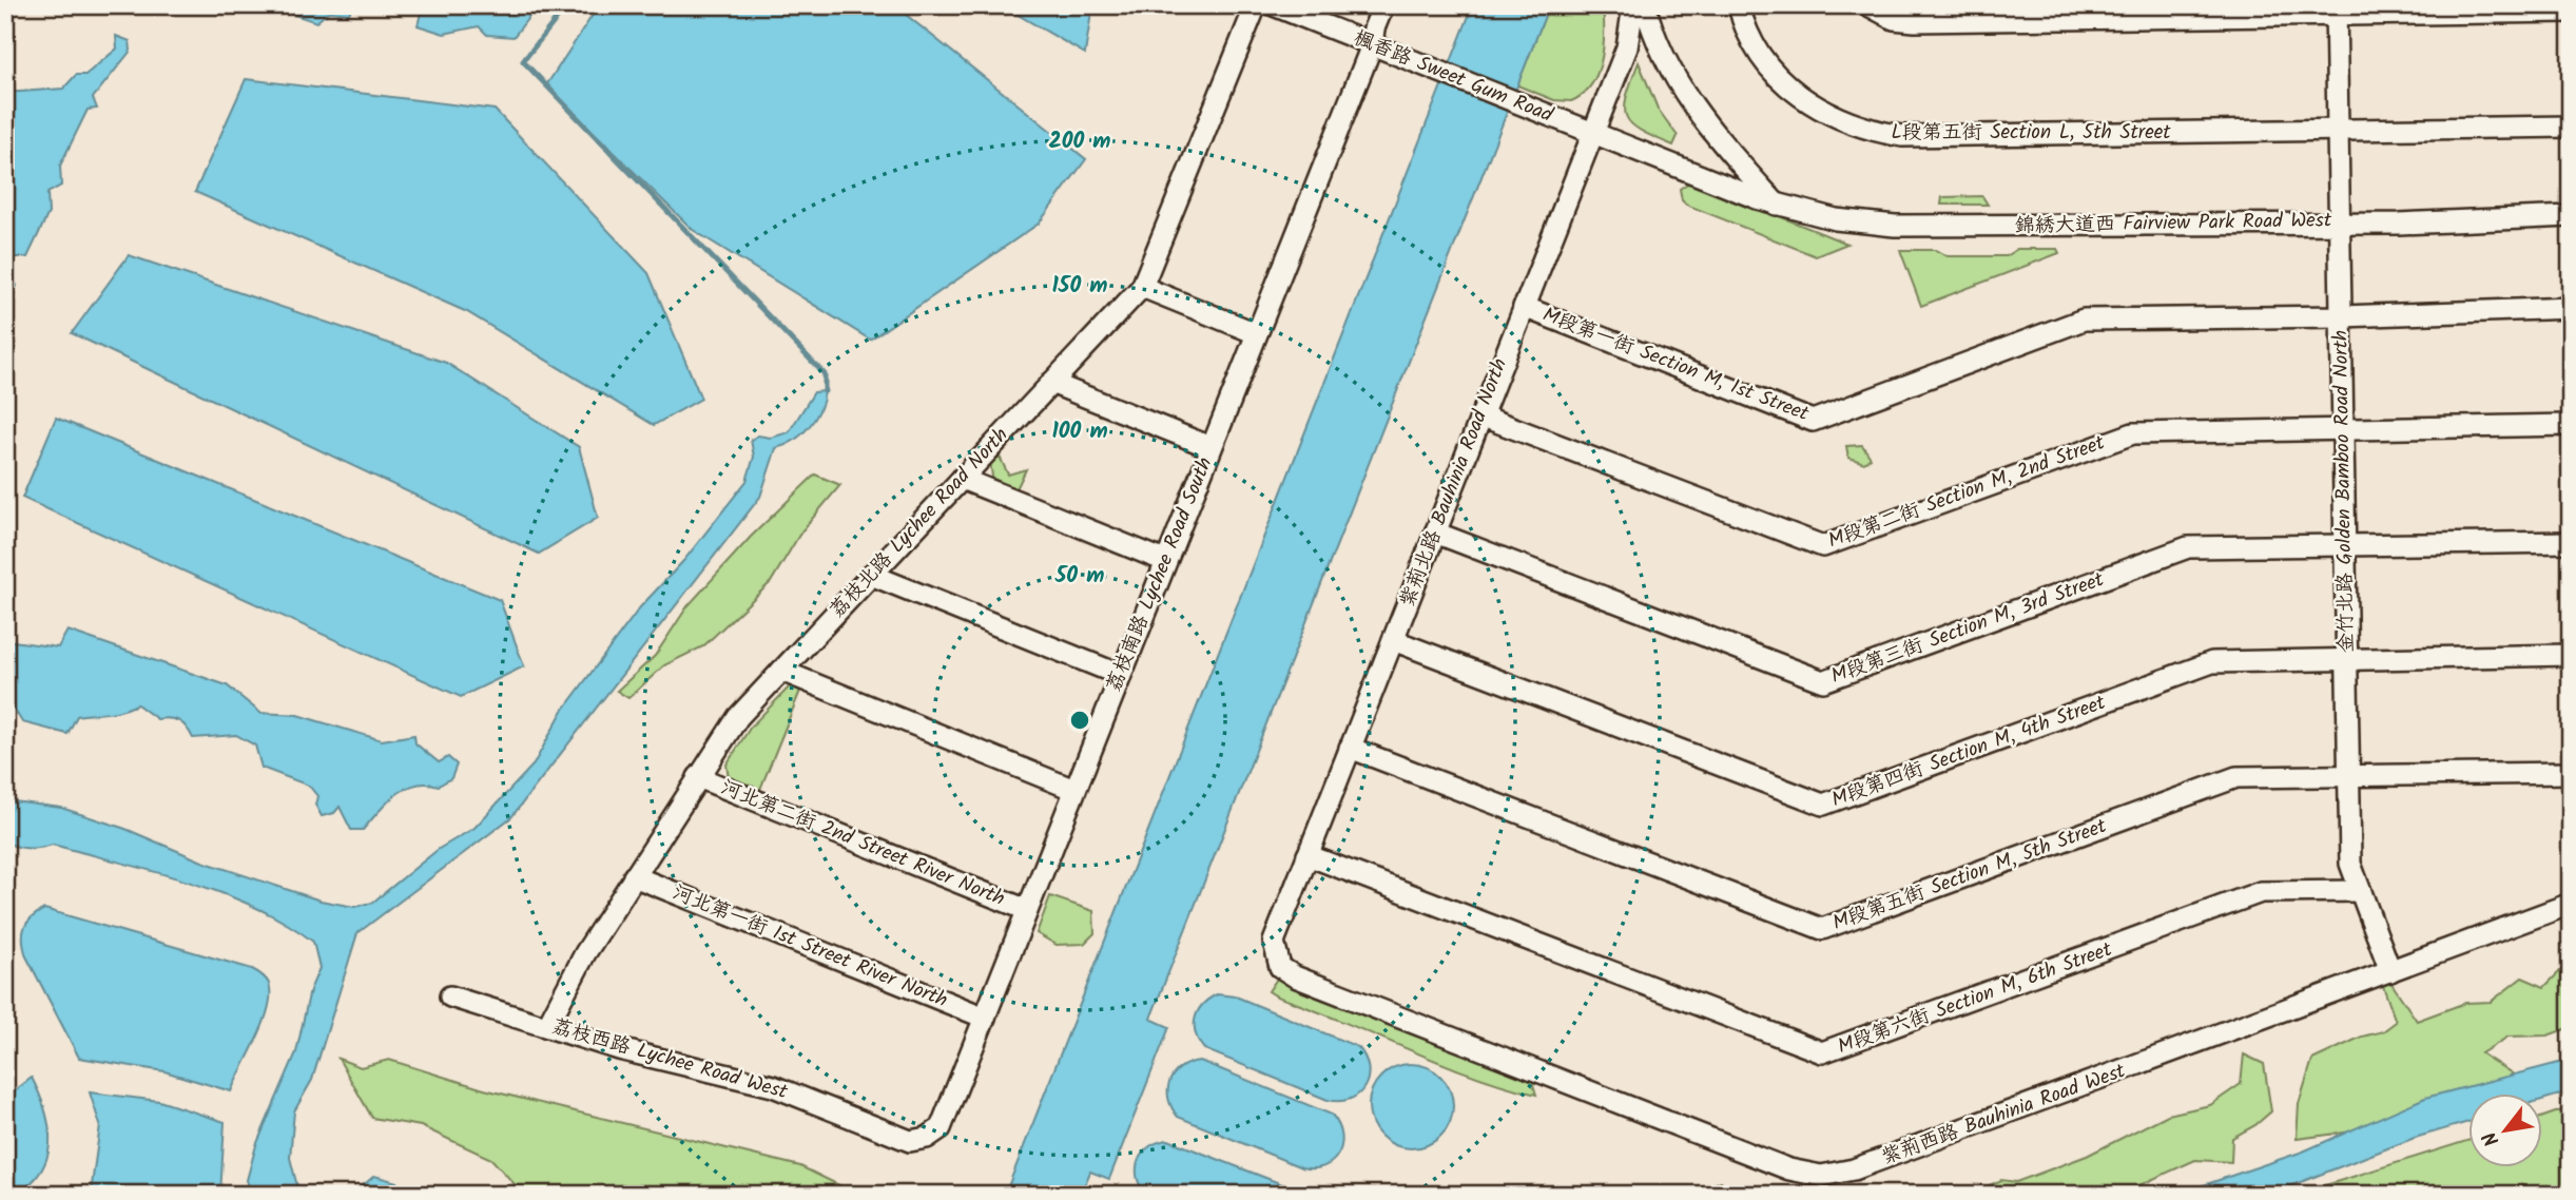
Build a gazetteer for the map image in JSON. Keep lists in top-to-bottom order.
{
  "streets": {
    "street": [
      "楓香路 Sweet Gum Road",
      "L段第五街 Section L, 5th Street",
      "錦綉大道西 Fairview Park Road West",
      "M段第一街 Section M, 1st Street",
      "紫荊北路 Bauhinia Road North",
      "金竹北路 Golden Bamboo Road North",
      "M段第二街 Section M, 2nd Street",
      "荔枝北路 Lychee Road North",
      "荔枝南路 Lychee Road South",
      "M段第三街 Section M, 3rd Street",
      "M段第四街 Section M, 4th Street",
      "河北第二街 2nd Street River North",
      "M段第五街 Section M, 5th Street",
      "河北第一街 1st Street River North",
      "M段第六街 Section M, 6th Street",
      "荔枝西路 Lychee Road West",
      "紫荊西路 Bauhinia Road West"
    ]
  },
  "crossings": [
    ["楓香路 Sweet Gum Road", "錦綉大道西 Fairview Park Road West"],
    ["楓香路 Sweet Gum Road", "紫荊北路 Bauhinia Road North"],
    ["楓香路 Sweet Gum Road", "荔枝南路 Lychee Road South"],
    ["L段第五街 Section L, 5th Street", "金竹北路 Golden Bamboo Road North"],
    ["錦綉大道西 Fairview Park Road West", "紫荊北路 Bauhinia Road North"],
    ["錦綉大道西 Fairview Park Road West", "金竹北路 Golden Bamboo Road North"],
    ["M段第一街 Section M, 1st Street", "紫荊北路 Bauhinia Road North"],
    ["M段第一街 Section M, 1st Street", "金竹北路 Golden Bamboo Road North"],
    ["紫荊北路 Bauhinia Road North", "M段第二街 Section M, 2nd Street"],
    ["紫荊北路 Bauhinia Road North", "M段第三街 Section M, 3rd Street"],
    ["紫荊北路 Bauhinia Road North", "M段第四街 Section M, 4th Street"],
    ["紫荊北路 Bauhinia Road North", "M段第五街 Section M, 5th Street"],
    ["紫荊北路 Bauhinia Road North", "M段第六街 Section M, 6th Street"],
    ["紫荊北路 Bauhinia Road North", "紫荊西路 Bauhinia Road West"],
    ["金竹北路 Golden Bamboo Road North", "M段第二街 Section M, 2nd Street"],
    ["金竹北路 Golden Bamboo Road North", "M段第三街 Section M, 3rd Street"],
    ["金竹北路 Golden Bamboo Road North", "M段第四街 Section M, 4th Street"],
    ["金竹北路 Golden Bamboo Road North", "M段第五街 Section M, 5th Street"],
    ["金竹北路 Golden Bamboo Road North", "M段第六街 Section M, 6th Street"],
    ["金竹北路 Golden Bamboo Road North", "紫荊西路 Bauhinia Road West"],
    ["荔枝北路 Lychee Road North", "河北第二街 2nd Street River North"],
    ["荔枝北路 Lychee Road North", "河北第一街 1st Street River North"],
    ["荔枝北路 Lychee Road North", "荔枝西路 Lychee Road West"],
    ["荔枝南路 Lychee Road South", "河北第二街 2nd Street River North"],
    ["荔枝南路 Lychee Road South", "河北第一街 1st Street River North"],
    ["荔枝南路 Lychee Road South", "荔枝西路 Lychee Road West"]
  ],
  "north": "bottom left",
  "rings": [
    "200 m",
    "150 m",
    "100 m",
    "50 m"
  ]
}
